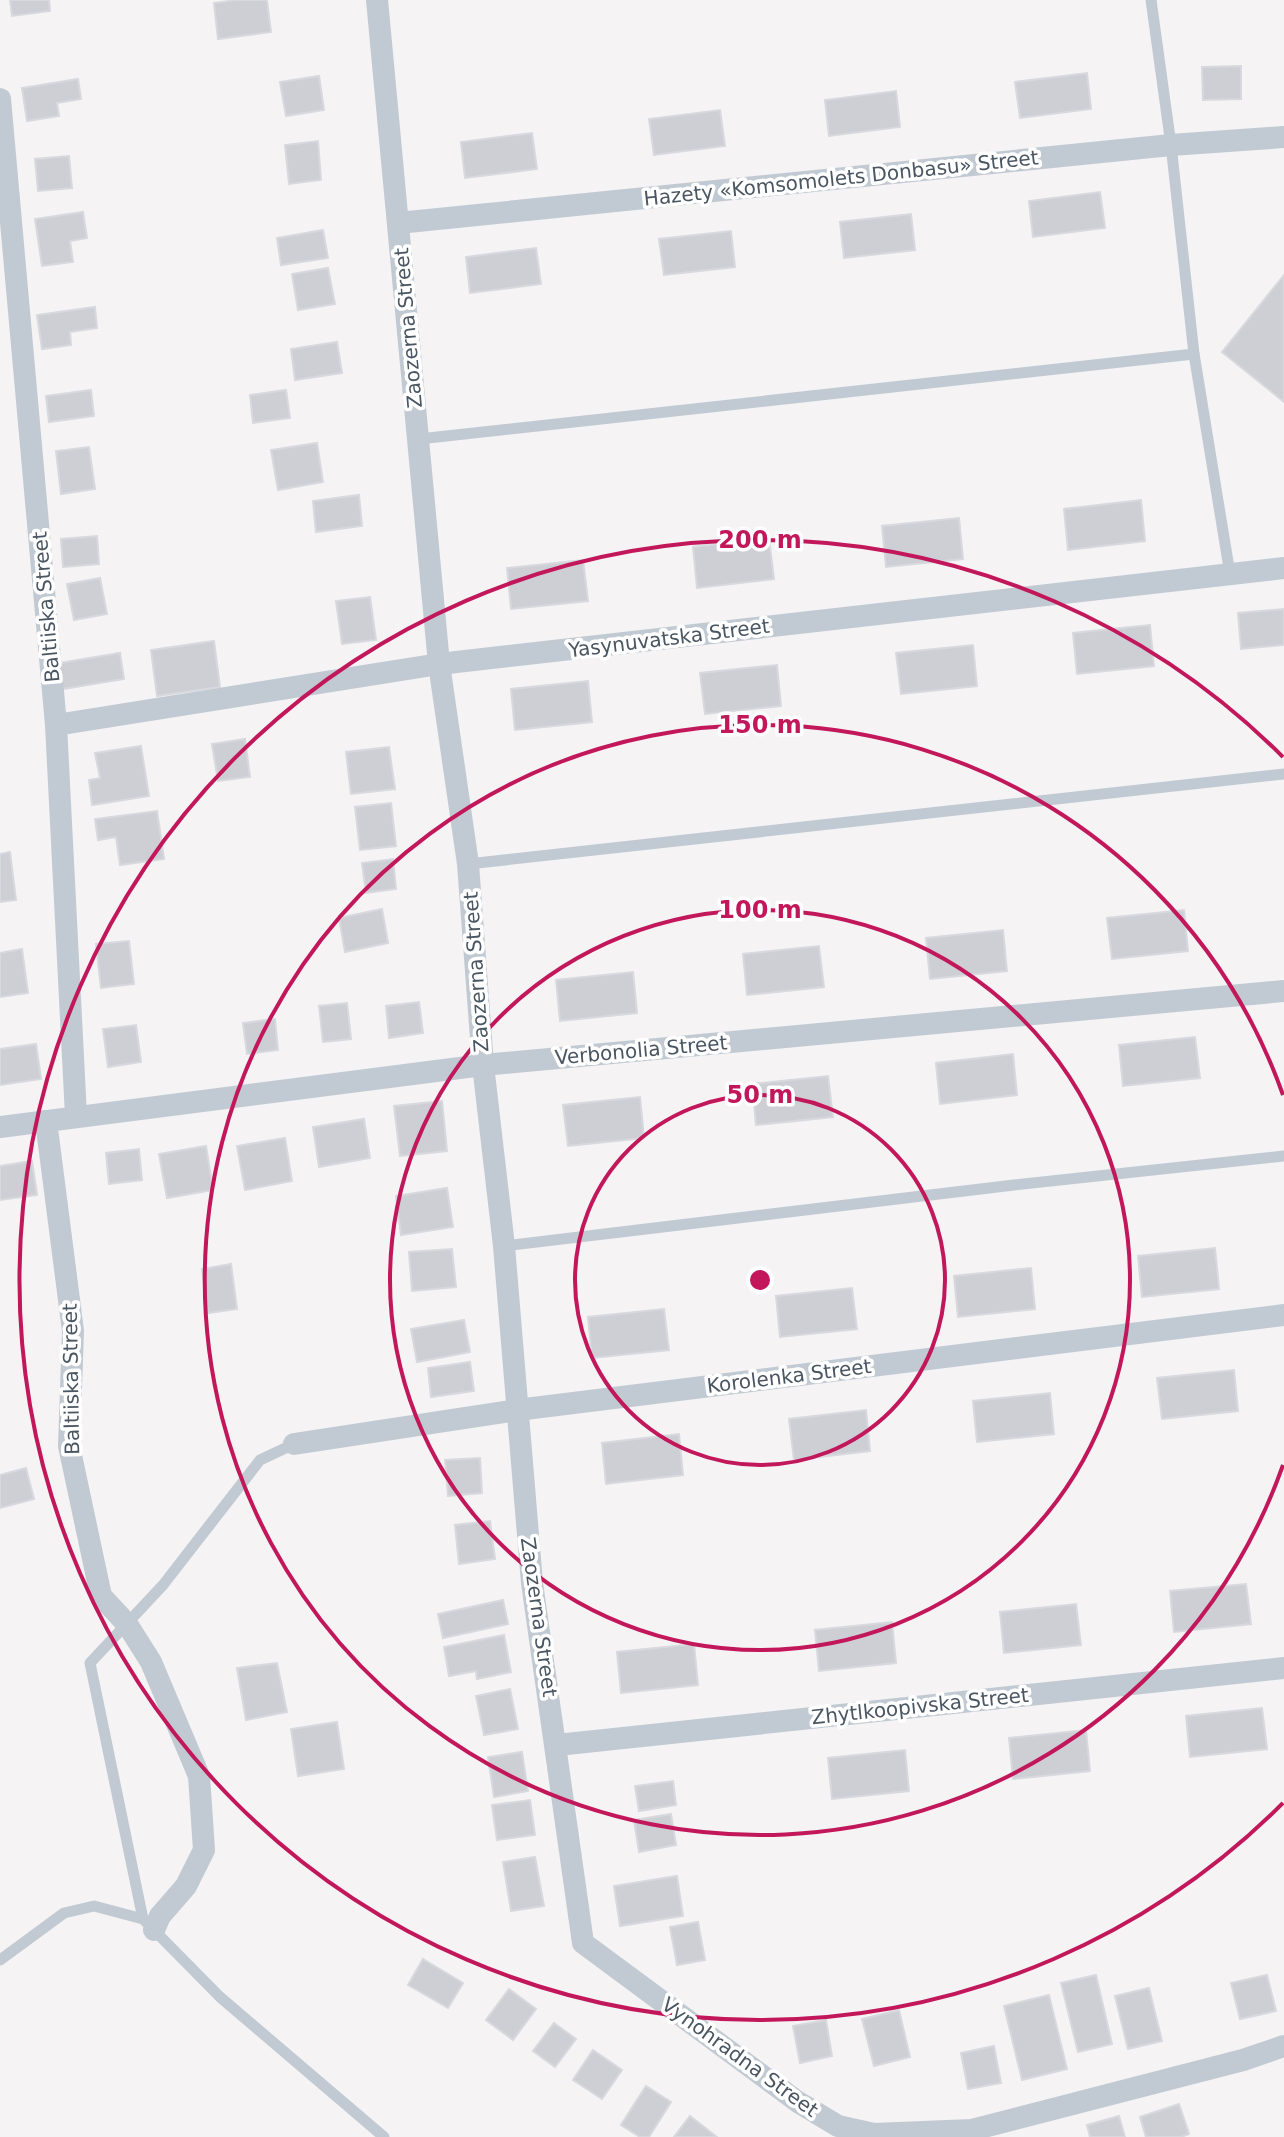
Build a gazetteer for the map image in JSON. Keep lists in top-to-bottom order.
{
  "streets": {
    "street": [
      "Hazety «Komsomolets Donbasu» Street",
      "Zaozerna Street",
      "Baltiiska Street",
      "Yasynuvatska Street",
      "Verbonolia Street",
      "Korolenka Street",
      "Zhytlkoopivska Street",
      "Vynohradna Street"
    ]
  },
  "crossings": [
    ["Hazety «Komsomolets Donbasu» Street", "Zaozerna Street"],
    ["Zaozerna Street", "Yasynuvatska Street"],
    ["Zaozerna Street", "Verbonolia Street"],
    ["Zaozerna Street", "Korolenka Street"],
    ["Zaozerna Street", "Zhytlkoopivska Street"],
    ["Zaozerna Street", "Vynohradna Street"],
    ["Baltiiska Street", "Yasynuvatska Street"],
    ["Baltiiska Street", "Verbonolia Street"]
  ],
  "rings": [
    "200 m",
    "150 m",
    "100 m",
    "50 m"
  ]
}
